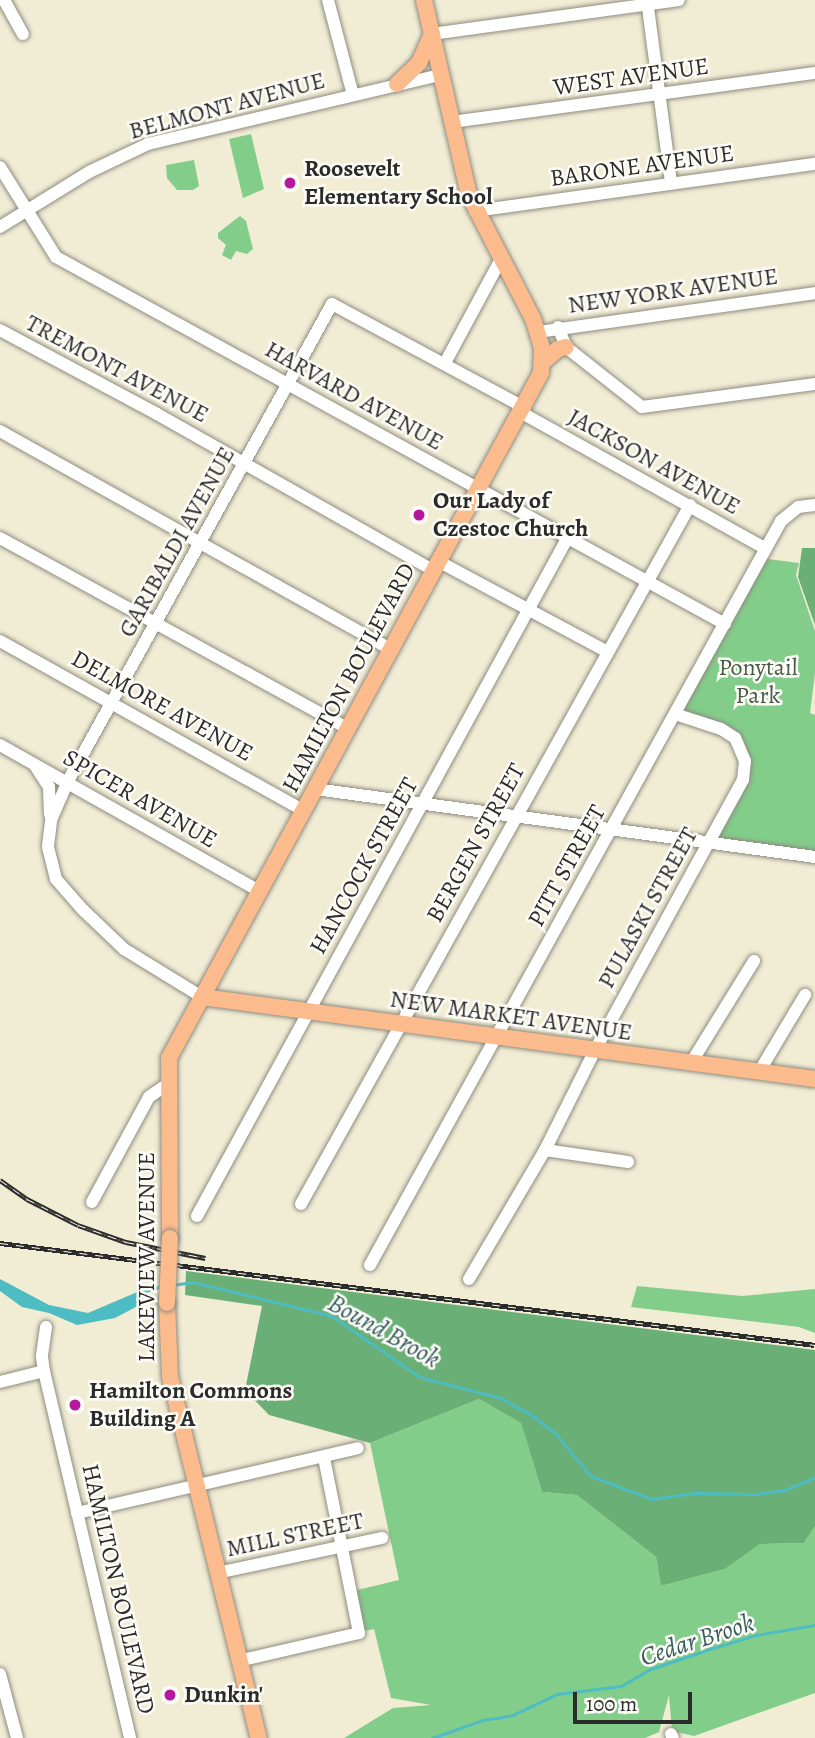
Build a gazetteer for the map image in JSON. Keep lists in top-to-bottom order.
{
  "streets": {
    "main road": ["HAMILTON BOULEVARD", "NEW MARKET AVENUE", "LAKEVIEW AVENUE"],
    "street": [
      "WEST AVENUE",
      "BELMONT AVENUE",
      "BARONE AVENUE",
      "NEW YORK AVENUE",
      "TREMONT AVENUE",
      "HARVARD AVENUE",
      "JACKSON AVENUE",
      "GARIBALDI AVENUE",
      "DELMORE AVENUE",
      "SPICER AVENUE",
      "BERGEN STREET",
      "HANCOCK STREET",
      "PITT STREET",
      "PULASKI STREET",
      "MILL STREET"
    ]
  },
  "crossings": [
    ["WEST AVENUE", "HAMILTON BOULEVARD"],
    ["BELMONT AVENUE", "HARVARD AVENUE"],
    ["BELMONT AVENUE", "HAMILTON BOULEVARD"],
    ["BARONE AVENUE", "HAMILTON BOULEVARD"],
    ["NEW YORK AVENUE", "HAMILTON BOULEVARD"],
    ["TREMONT AVENUE", "GARIBALDI AVENUE"],
    ["TREMONT AVENUE", "HAMILTON BOULEVARD"],
    ["TREMONT AVENUE", "BERGEN STREET"],
    ["TREMONT AVENUE", "HANCOCK STREET"],
    ["HARVARD AVENUE", "GARIBALDI AVENUE"],
    ["HARVARD AVENUE", "HAMILTON BOULEVARD"],
    ["HARVARD AVENUE", "BERGEN STREET"],
    ["HARVARD AVENUE", "HANCOCK STREET"],
    ["HARVARD AVENUE", "PITT STREET"],
    ["JACKSON AVENUE", "GARIBALDI AVENUE"],
    ["JACKSON AVENUE", "HAMILTON BOULEVARD"],
    ["JACKSON AVENUE", "BERGEN STREET"],
    ["JACKSON AVENUE", "PITT STREET"],
    ["GARIBALDI AVENUE", "DELMORE AVENUE"],
    ["GARIBALDI AVENUE", "SPICER AVENUE"],
    ["HAMILTON BOULEVARD", "DELMORE AVENUE"],
    ["HAMILTON BOULEVARD", "SPICER AVENUE"],
    ["HAMILTON BOULEVARD", "NEW MARKET AVENUE"],
    ["HAMILTON BOULEVARD", "LAKEVIEW AVENUE"],
    ["BERGEN STREET", "NEW MARKET AVENUE"],
    ["HANCOCK STREET", "NEW MARKET AVENUE"],
    ["PITT STREET", "PULASKI STREET"],
    ["PITT STREET", "NEW MARKET AVENUE"],
    ["PULASKI STREET", "NEW MARKET AVENUE"],
    ["LAKEVIEW AVENUE", "MILL STREET"]
  ],
  "water": ["Bound Brook", "Cedar Brook"],
  "parks": ["Ponytail Park"],
  "places": [
    "Roosevelt Elementary School",
    "Our Lady of Czestoc Church",
    "Hamilton Commons Building A",
    "Dunkin'"
  ],
  "scale_bar": "100 m"
}
